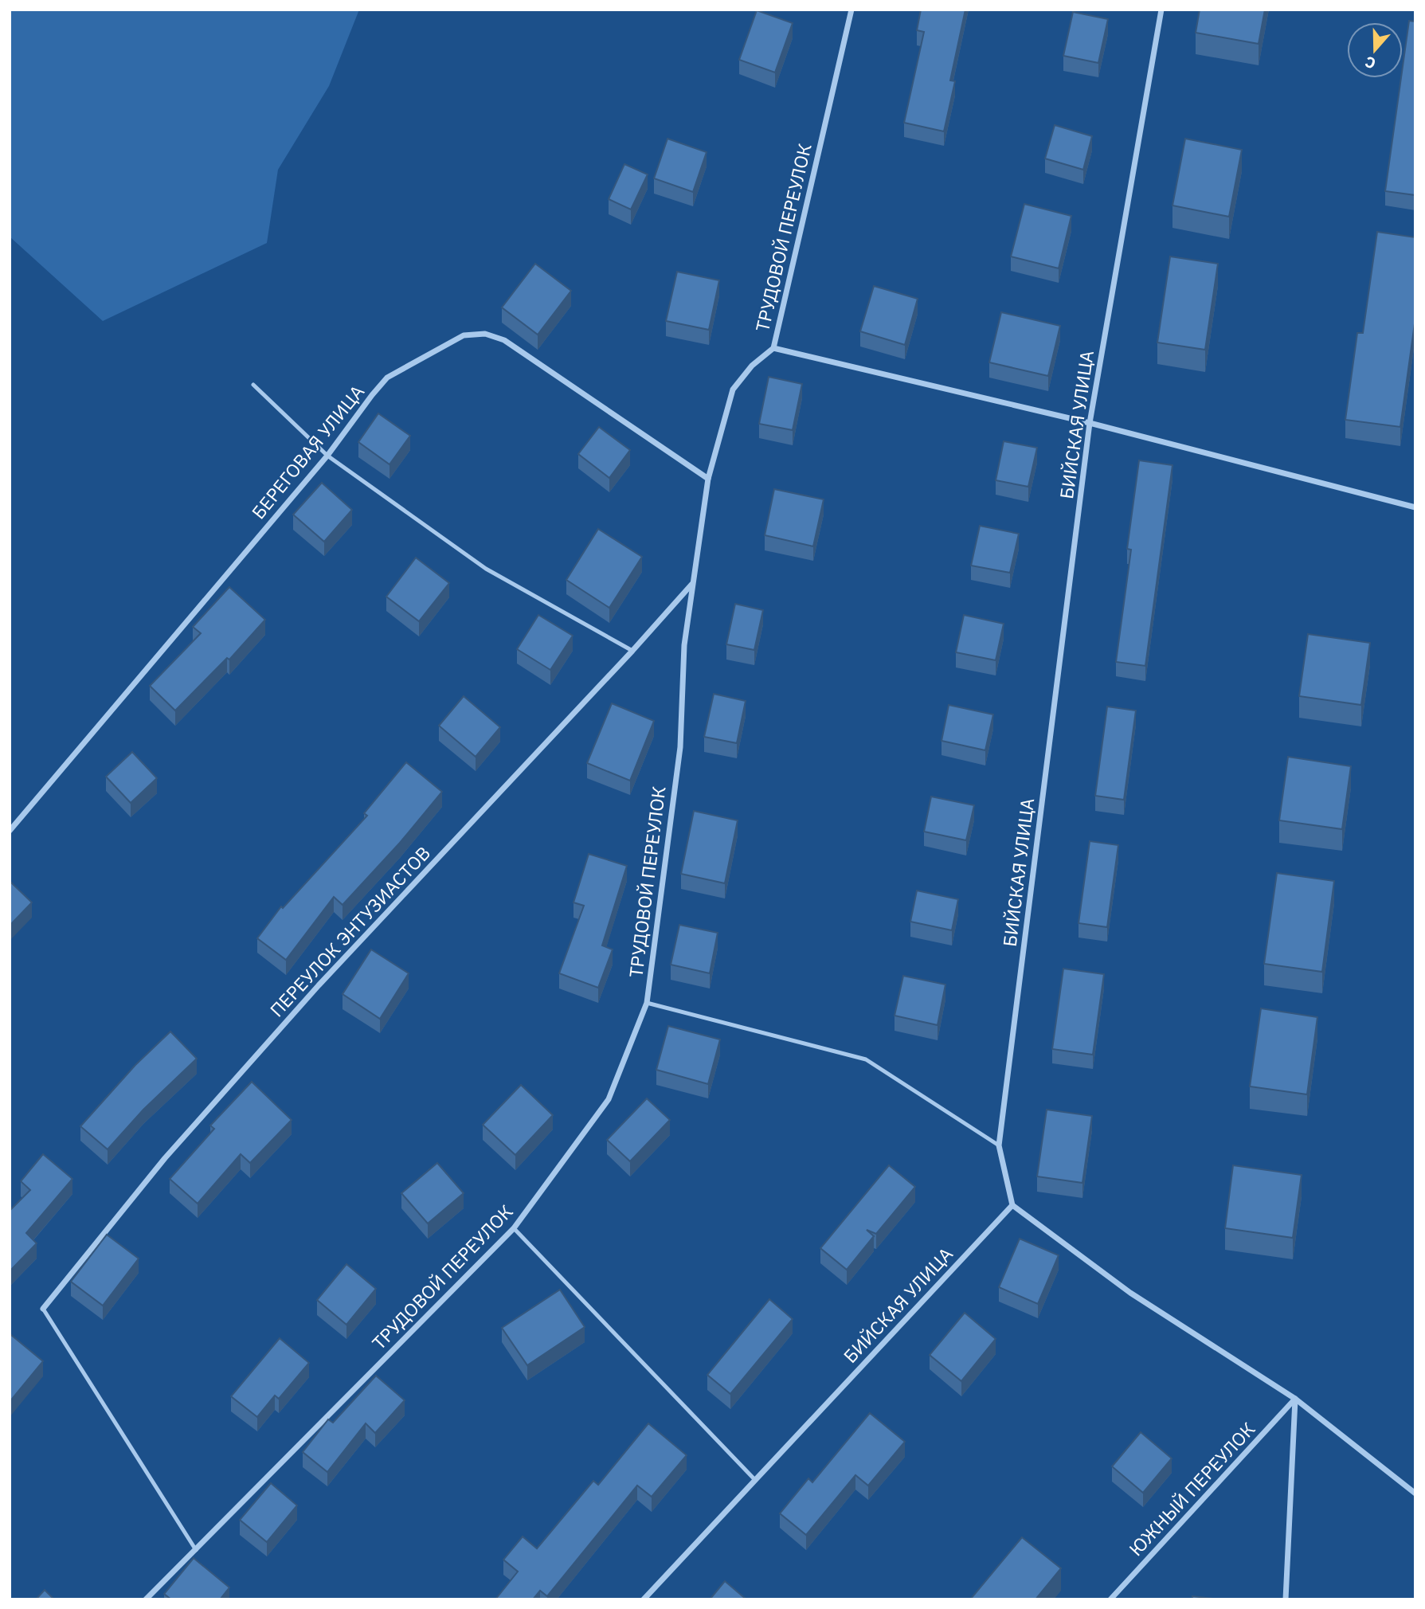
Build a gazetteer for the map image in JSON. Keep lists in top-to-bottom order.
{
  "streets": {
    "street": [
      "ТРУДОВОЙ ПЕРЕУЛОК",
      "БИЙСКАЯ УЛИЦА",
      "БЕРЕГОВАЯ УЛИЦА",
      "ПЕРЕУЛОК ЭНТУЗИАСТОВ",
      "ЮЖНЫЙ ПЕРЕУЛОК"
    ]
  },
  "crossings": [
    ["ТРУДОВОЙ ПЕРЕУЛОК", "БЕРЕГОВАЯ УЛИЦА"],
    ["ТРУДОВОЙ ПЕРЕУЛОК", "ПЕРЕУЛОК ЭНТУЗИАСТОВ"]
  ],
  "north": "bottom"
}
